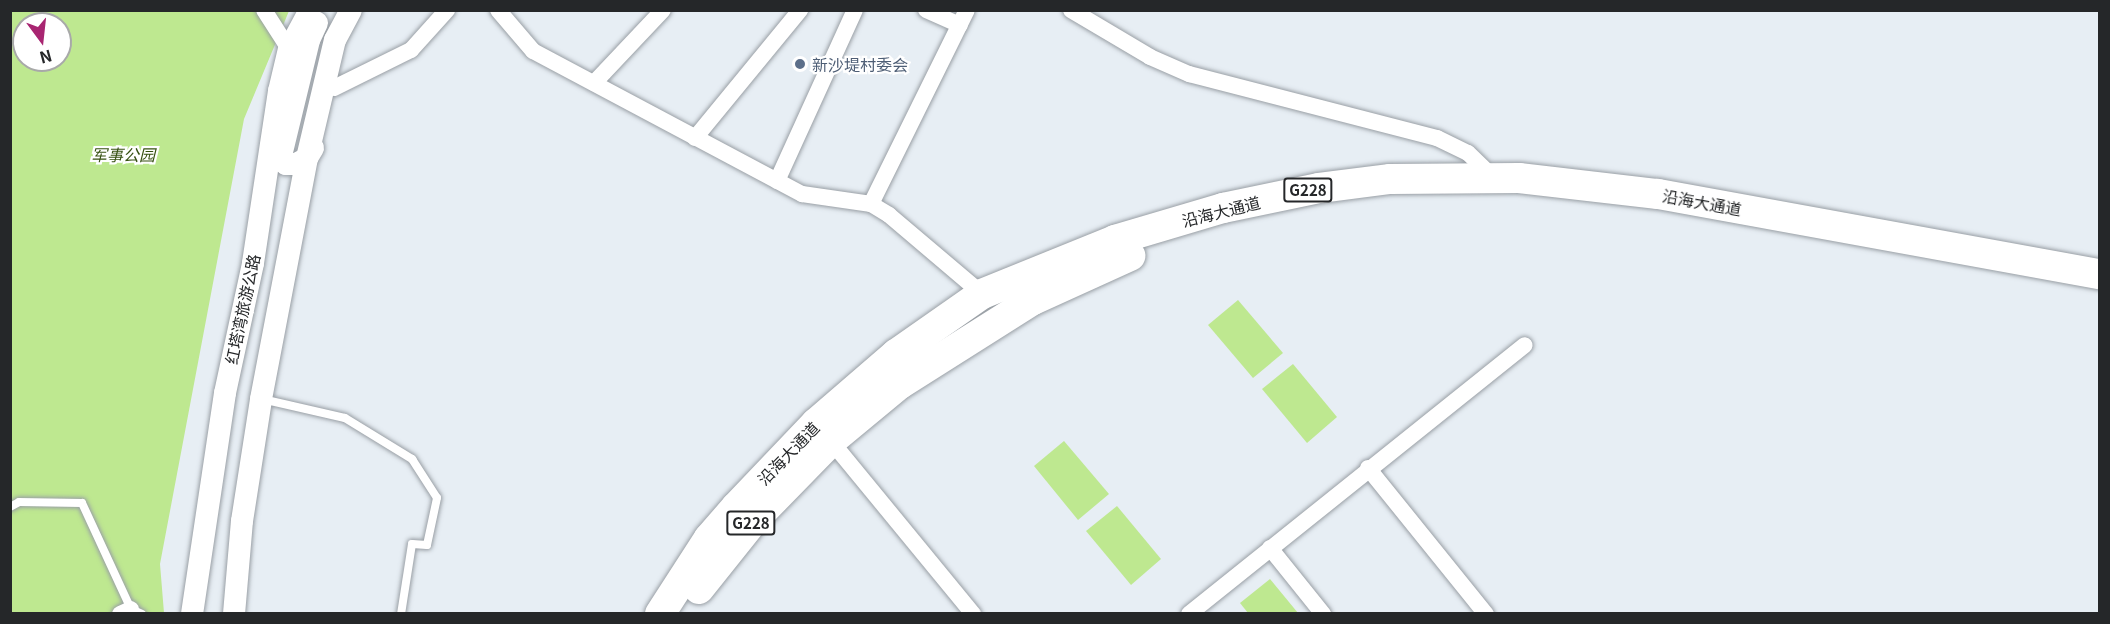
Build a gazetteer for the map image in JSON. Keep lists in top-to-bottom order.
{
  "streets": {
    "highway": ["G228", "沿海大通道"],
    "main road": ["红塔湾旅游公路"]
  },
  "parks": ["军事公园"],
  "places": ["新沙堤村委会"],
  "north": "bottom"
}
